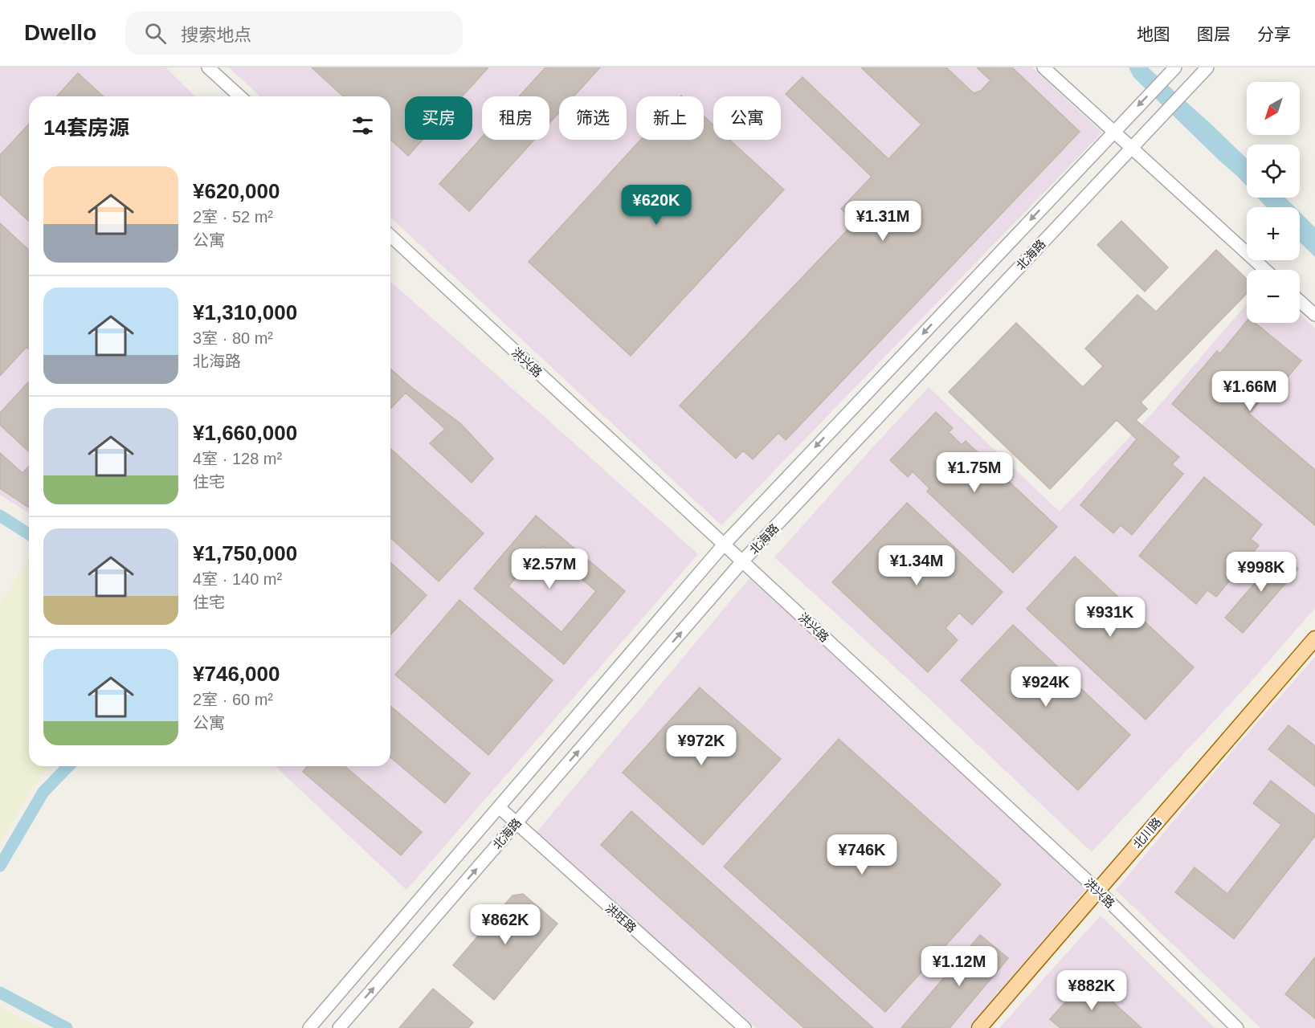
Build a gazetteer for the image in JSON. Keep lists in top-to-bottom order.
{
  "streets": {
    "main road": ["北川路"],
    "street": ["北海路", "洪兴路", "洪旺路"]
  },
  "crossings": [
    ["北海路", "洪兴路"],
    ["北海路", "洪旺路"],
    ["洪兴路", "北川路"]
  ],
  "north": "bottom left",
  "page": {
    "header": "Dwello",
    "search": "搜索地点",
    "nav": ["地图", "图层", "分享"],
    "map_buttons": ["+", "−"],
    "chip": [
      "买房",
      "租房",
      "筛选",
      "新上",
      "公寓"
    ],
    "heading": "14套房源",
    "list": [
      {
        "name": "¥620,000",
        "note": "2室 · 52 m² · 公寓"
      },
      {
        "name": "¥1,310,000",
        "note": "3室 · 80 m² · 北海路"
      },
      {
        "name": "¥1,660,000",
        "note": "4室 · 128 m² · 住宅"
      },
      {
        "name": "¥1,750,000",
        "note": "4室 · 140 m² · 住宅"
      },
      {
        "name": "¥746,000",
        "note": "2室 · 60 m² · 公寓"
      }
    ],
    "price": [
      "¥620K",
      "¥1.31M",
      "¥1.66M",
      "¥1.75M",
      "¥1.34M",
      "¥2.57M",
      "¥998K",
      "¥931K",
      "¥924K",
      "¥972K",
      "¥746K",
      "¥862K",
      "¥1.12M",
      "¥882K"
    ]
  }
}
